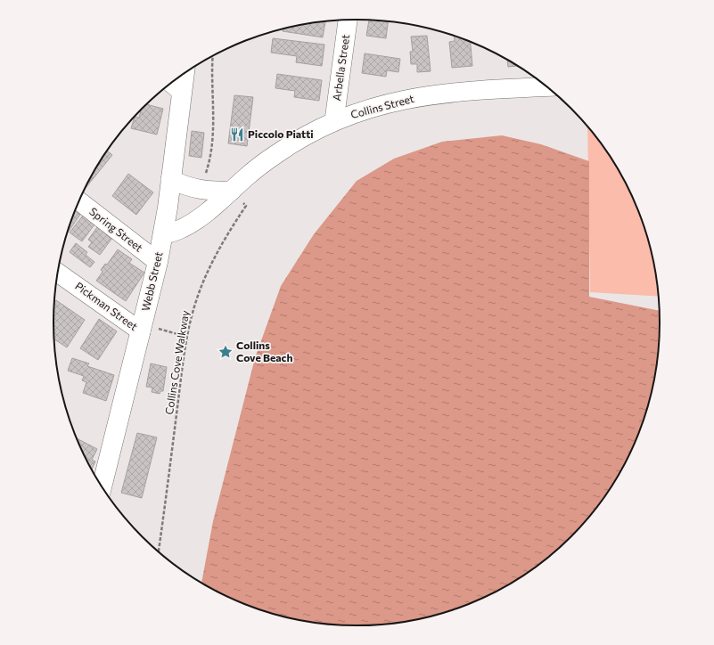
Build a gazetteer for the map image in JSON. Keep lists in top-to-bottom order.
{
  "streets": {
    "main road": ["Webb Street"],
    "street": [
      "Arbella Street",
      "Collins Street",
      "Spring Street",
      "Pickman Street"
    ],
    "path": ["Collins Cove Walkway"]
  },
  "crossings": [
    ["Arbella Street", "Collins Street"],
    ["Collins Street", "Webb Street"],
    ["Collins Street", "Collins Cove Walkway"],
    ["Spring Street", "Webb Street"],
    ["Webb Street", "Pickman Street"]
  ],
  "places": {
    "restaurant": ["Piccolo Piatti"],
    "place": ["Collins Cove Beach"]
  }
}
